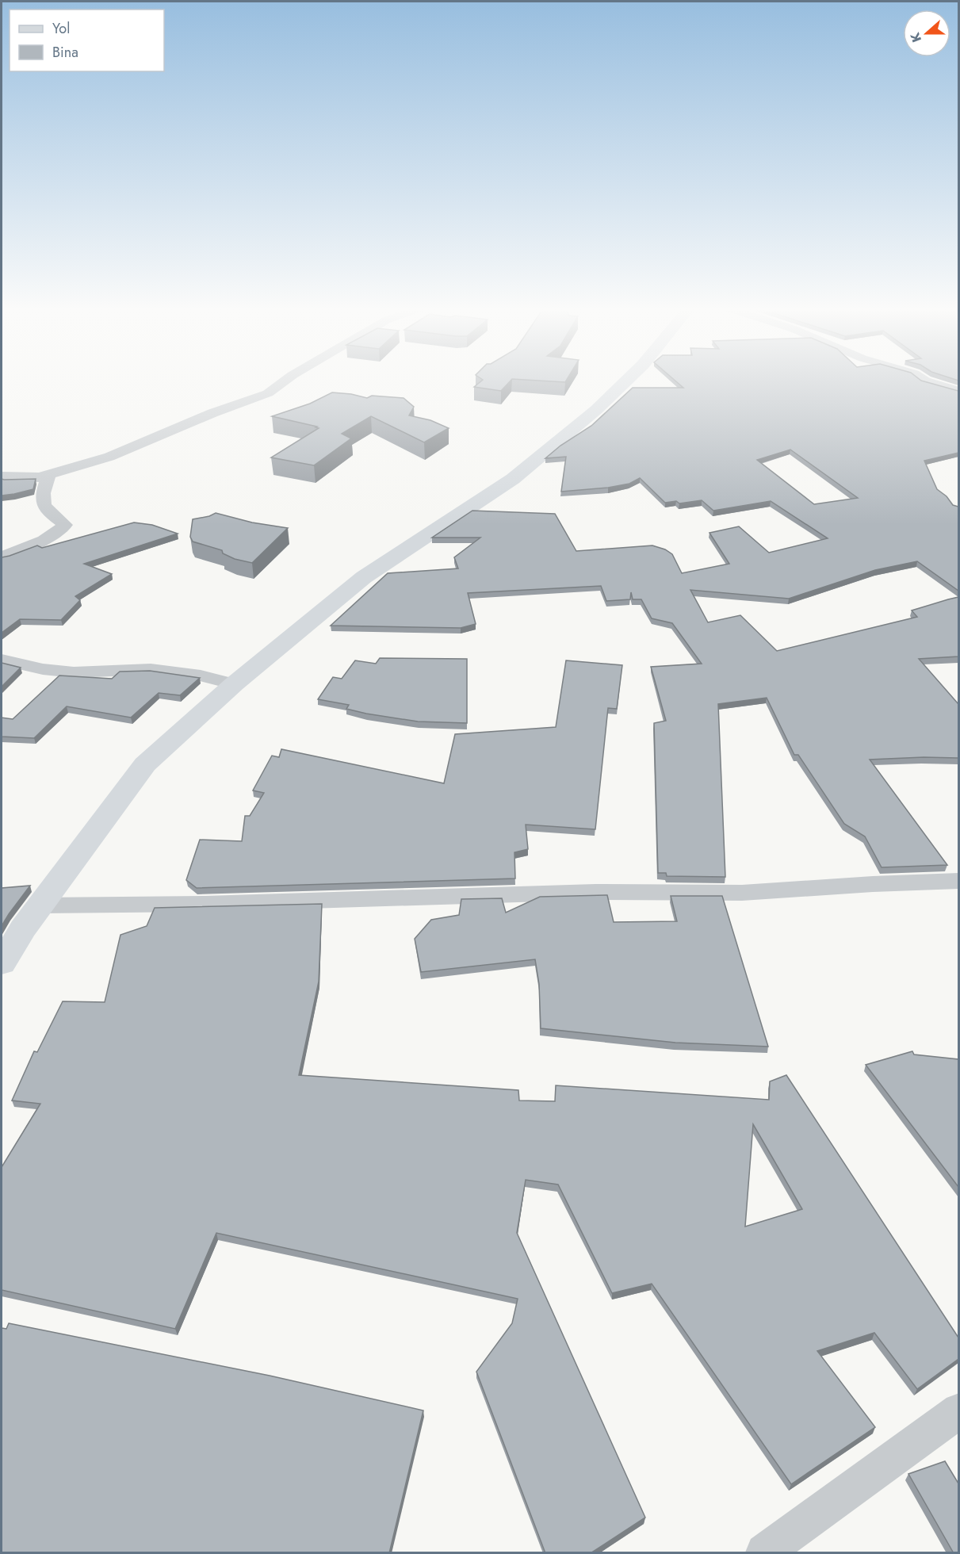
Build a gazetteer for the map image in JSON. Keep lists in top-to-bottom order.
{
  "legend": ["Yol", "Bina"],
  "north": "left"
}
